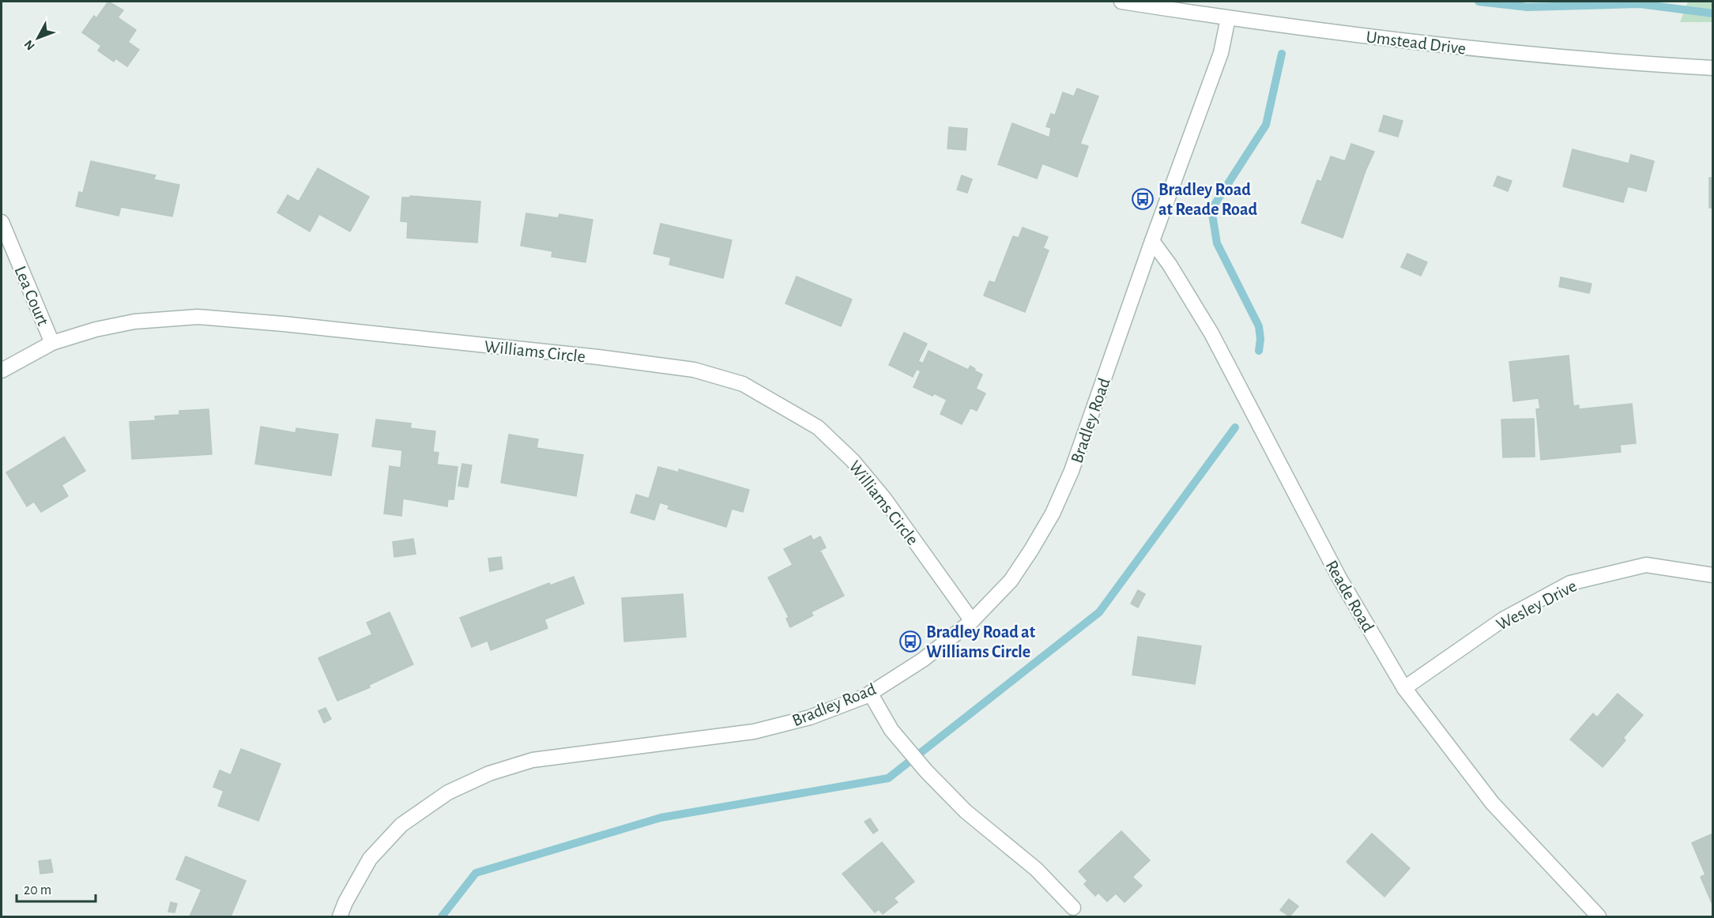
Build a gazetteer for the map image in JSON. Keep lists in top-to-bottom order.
{
  "streets": {
    "street": [
      "Umstead Drive",
      "Lea Court",
      "Williams Circle",
      "Bradley Road",
      "Reade Road",
      "Wesley Drive"
    ]
  },
  "crossings": [
    ["Umstead Drive", "Bradley Road"],
    ["Lea Court", "Williams Circle"],
    ["Williams Circle", "Bradley Road"],
    ["Bradley Road", "Reade Road"],
    ["Reade Road", "Wesley Drive"]
  ],
  "places": {
    "bus stop": ["Bradley Road at Reade Road", "Bradley Road at Williams Circle"]
  },
  "scale_bar": "20 m",
  "north": "bottom left"
}
